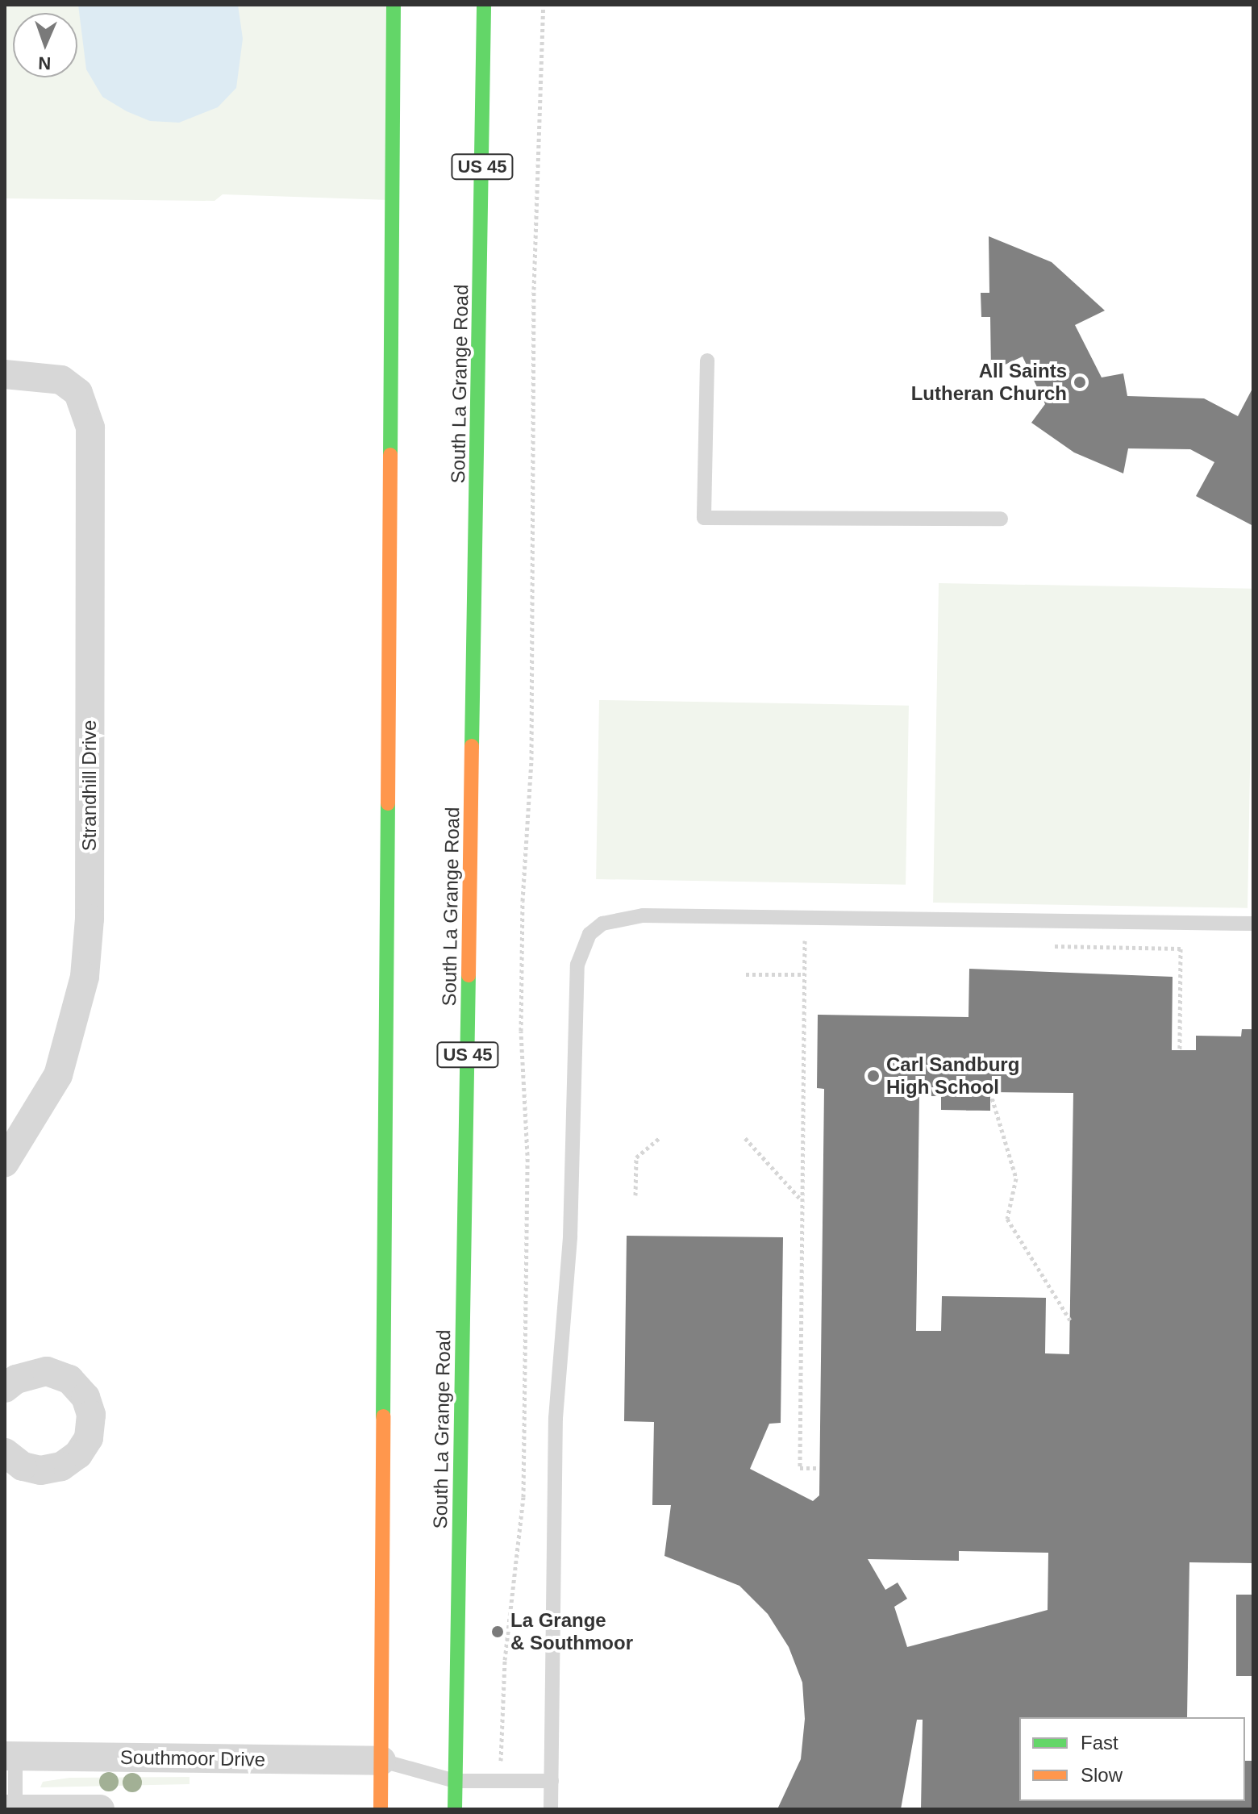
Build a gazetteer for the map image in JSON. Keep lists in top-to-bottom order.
{
  "streets": {
    "highway": ["US 45", "South La Grange Road"],
    "street": ["Strandhill Drive", "Southmoor Drive"]
  },
  "places": ["All Saints Lutheran Church", "Carl Sandburg High School", "La Grange & Southmoor"],
  "legend": ["Fast", "Slow"],
  "north": "bottom"
}
